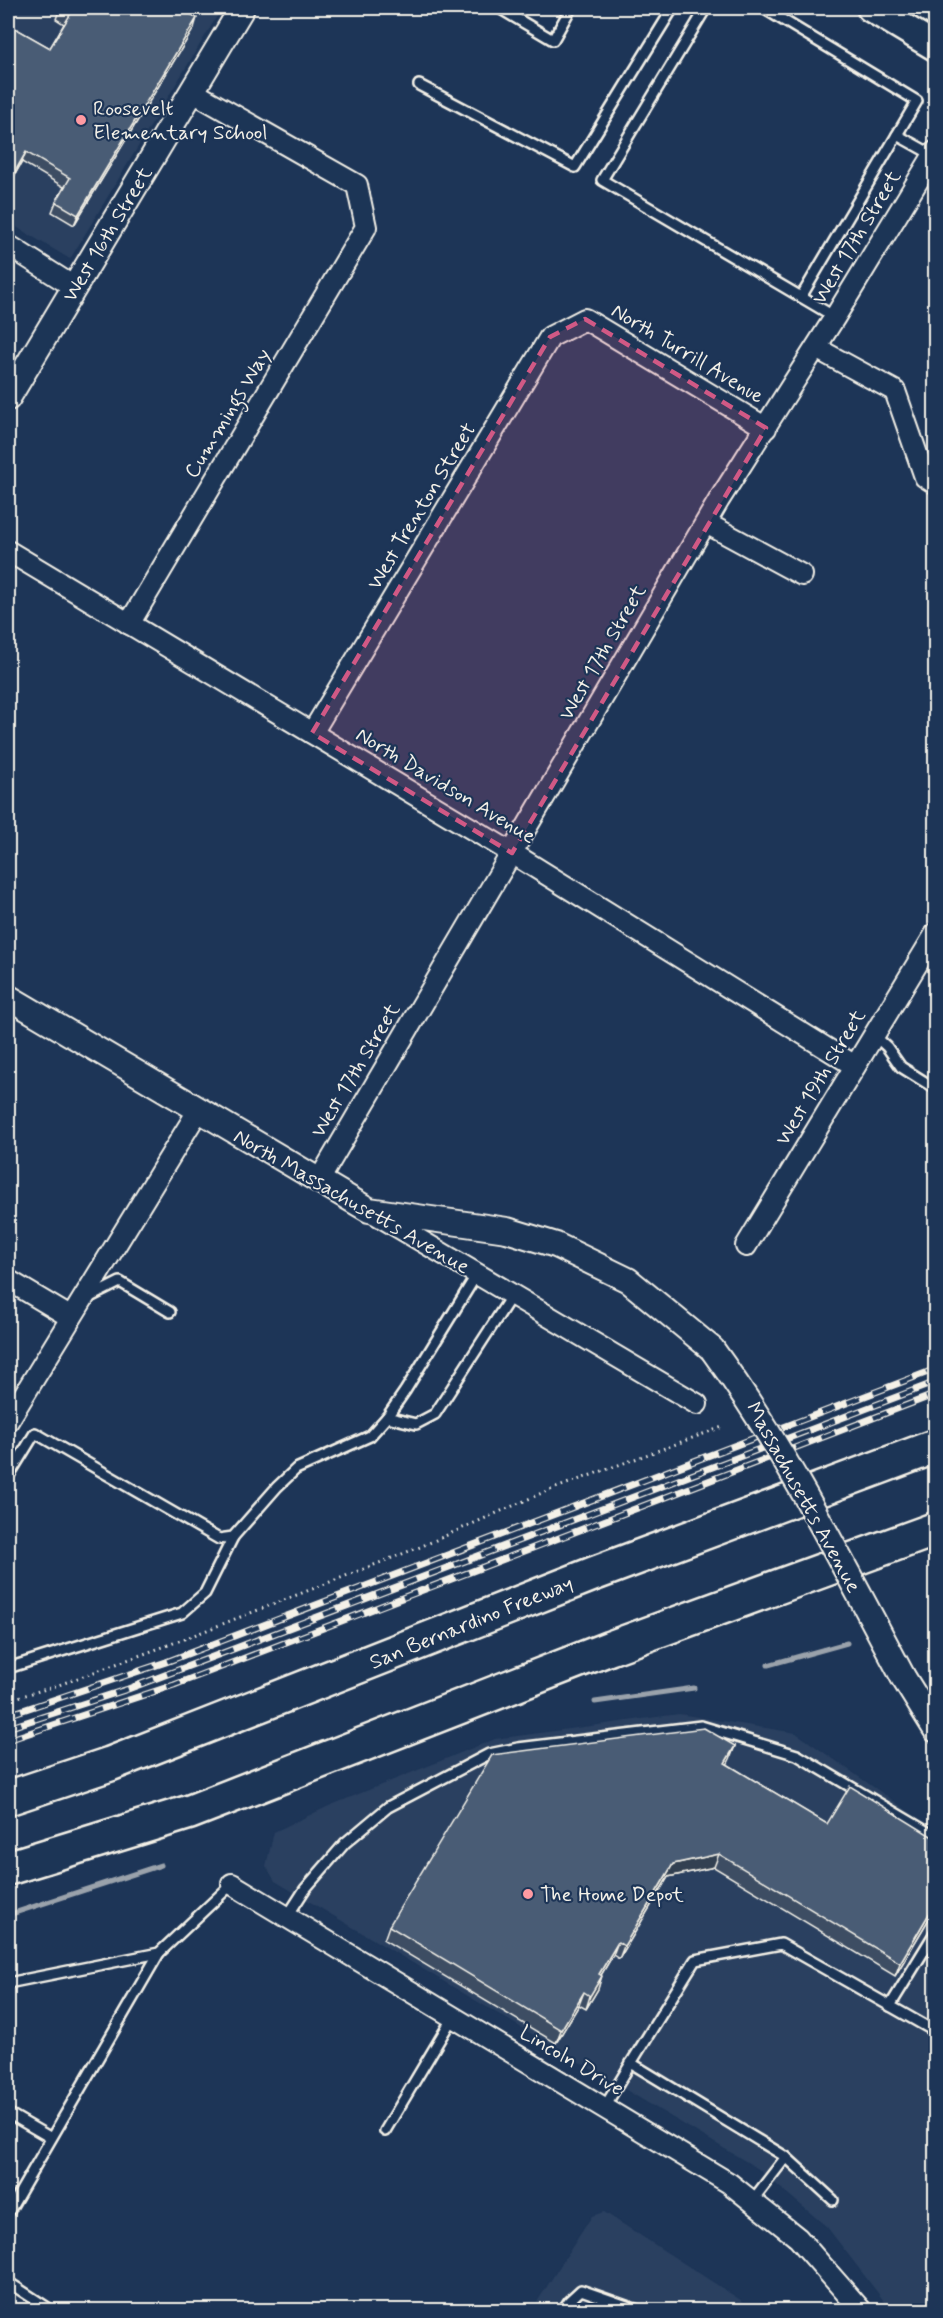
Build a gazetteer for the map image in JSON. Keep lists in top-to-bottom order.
{
  "streets": {
    "highway": ["San Bernardino Freeway"],
    "street": [
      "West 16th Street",
      "West 17th Street",
      "North Turrill Avenue",
      "Cummings Way",
      "West Trenton Street",
      "North Davidson Avenue",
      "West 19th Street",
      "North Massachusetts Avenue",
      "Massachusetts Avenue",
      "Lincoln Drive"
    ]
  },
  "crossings": [
    ["West 16th Street", "Cummings Way"],
    ["West 17th Street", "North Turrill Avenue"],
    ["West 17th Street", "North Davidson Avenue"],
    ["West 17th Street", "North Massachusetts Avenue"],
    ["North Turrill Avenue", "West Trenton Street"],
    ["Cummings Way", "North Davidson Avenue"],
    ["West Trenton Street", "North Davidson Avenue"],
    ["North Davidson Avenue", "West 19th Street"],
    ["North Massachusetts Avenue", "Massachusetts Avenue"]
  ],
  "places": ["Roosevelt Elementary School", "The Home Depot"]
}
